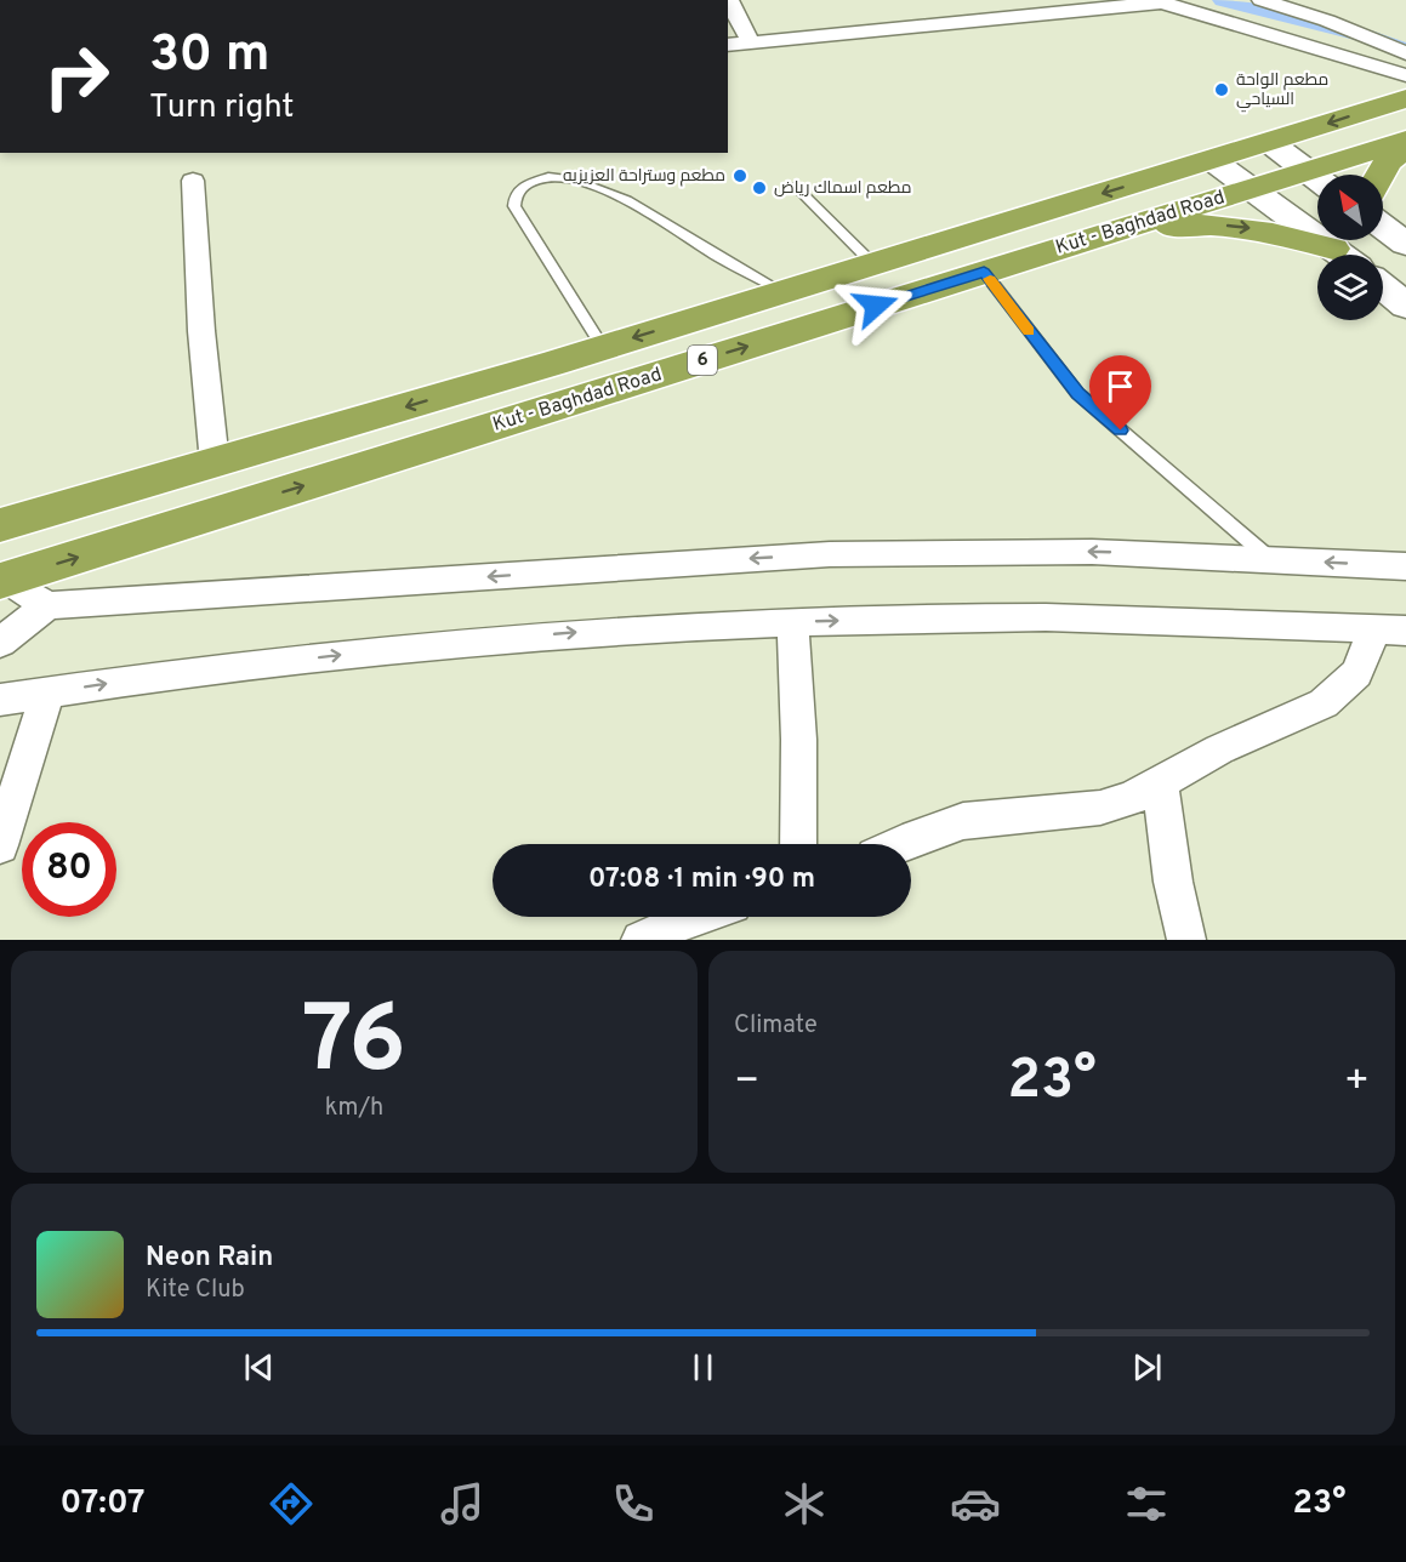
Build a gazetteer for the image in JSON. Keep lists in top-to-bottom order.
{
  "streets": {
    "highway": ["Kut - Baghdad Road", "6"]
  },
  "places": ["مطعم الواحة السياحي", "مطعم وستراحة العزيزيه", "مطعم اسماك رياض"],
  "north": "top left",
  "page": {
    "turn": ["30 m", "Turn right"],
    "limit": "80",
    "trip": "07:08 · 1 min · 90 m",
    "tile": [
      ["76", "km/h"],
      "Climate"
    ],
    "heat": ["−", "23°", "+"],
    "song": ["Neon Rain", "Kite Club"],
    "tabs": ["07:07", "23°"]
  }
}
